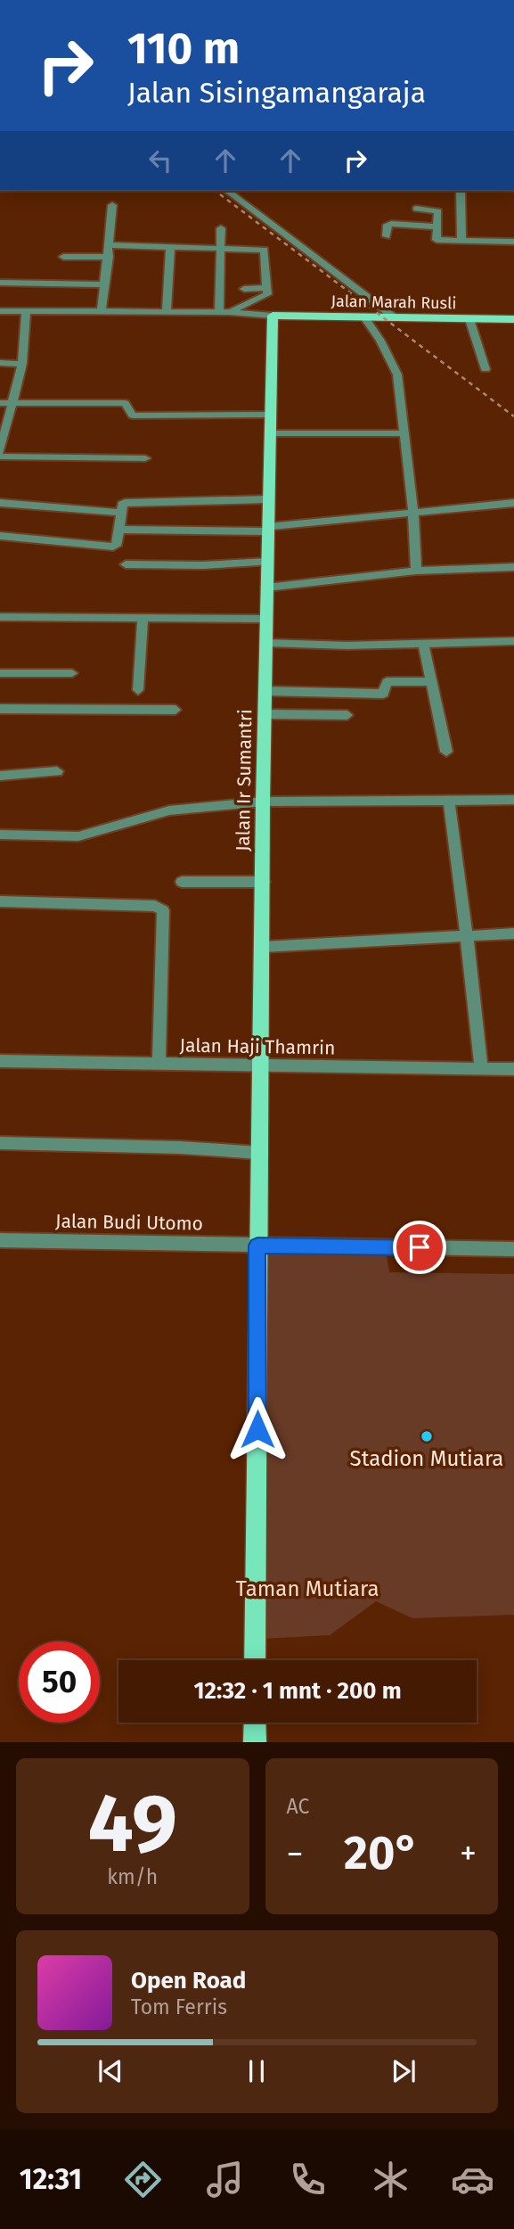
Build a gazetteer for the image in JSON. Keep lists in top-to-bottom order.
{
  "streets": {
    "main road": ["Jalan Marah Rusli", "Jalan Ir Sumantri"],
    "street": ["Jalan Haji Thamrin", "Jalan Budi Utomo"]
  },
  "crossings": [
    ["Jalan Marah Rusli", "Jalan Ir Sumantri"],
    ["Jalan Ir Sumantri", "Jalan Haji Thamrin"],
    ["Jalan Ir Sumantri", "Jalan Budi Utomo"]
  ],
  "parks": ["Taman Mutiara"],
  "places": ["Stadion Mutiara"],
  "page": {
    "turn": ["110 m", "Jalan Sisingamangaraja"],
    "limit": "50",
    "trip": "12:32 · 1 mnt · 200 m",
    "tile": [
      ["49", "km/h"],
      "AC"
    ],
    "heat": ["−", "20°", "+"],
    "song": ["Open Road", "Tom Ferris"],
    "tabs": "12:31"
  }
}
